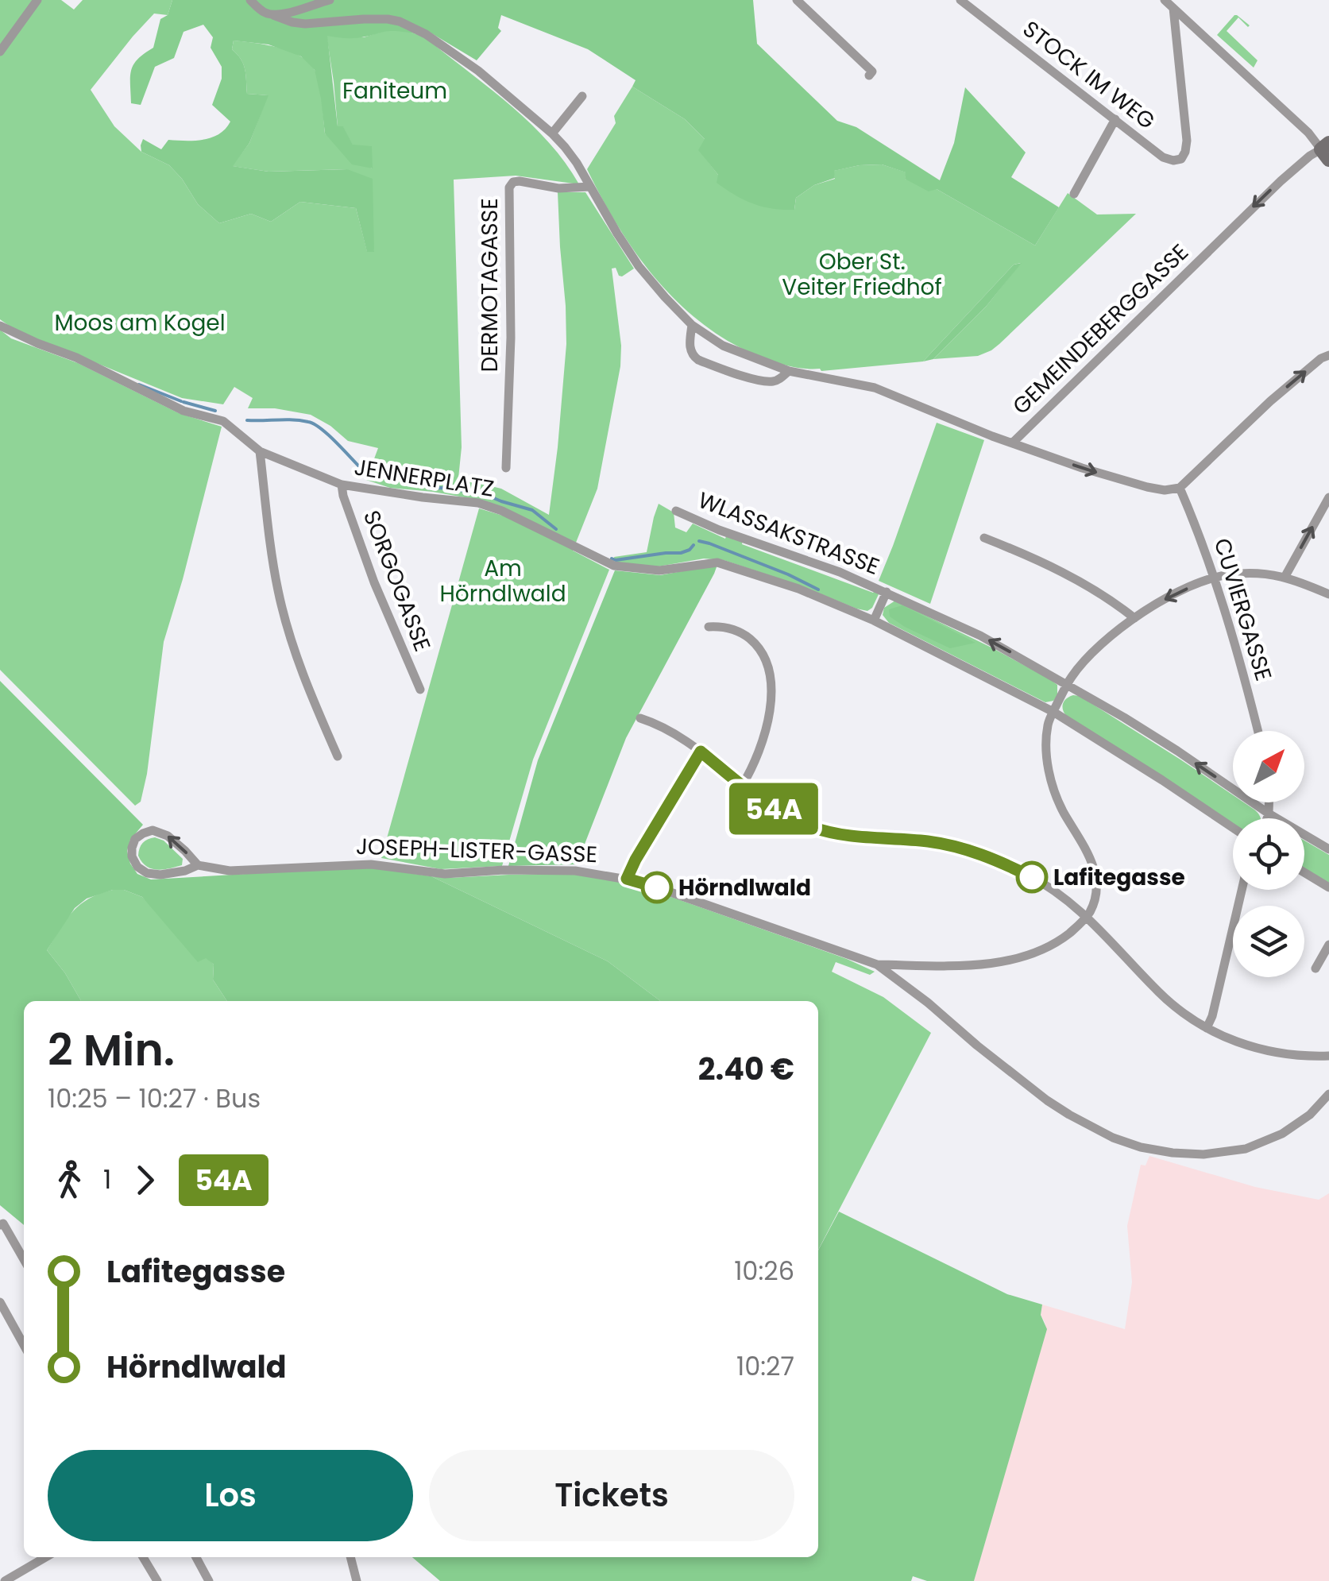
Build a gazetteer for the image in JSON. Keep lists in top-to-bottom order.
{
  "streets": {
    "street": [
      "STOCK IM WEG",
      "DERMOTAGASSE",
      "GEMEINDEBERGGASSE",
      "JENNERPLATZ",
      "WLASSAKSTRASSE",
      "SORGOGASSE",
      "CUVIERGASSE",
      "JOSEPH-LISTER-GASSE"
    ]
  },
  "crossings": [
    ["DERMOTAGASSE", "GEMEINDEBERGGASSE"],
    ["JENNERPLATZ", "WLASSAKSTRASSE"],
    ["JENNERPLATZ", "SORGOGASSE"]
  ],
  "parks": [
    "Faniteum",
    "Ober St. Veiter Friedhof",
    "Moos am Kogel",
    "Am Hörndlwald"
  ],
  "places": ["Lafitegasse", "Hörndlwald"],
  "lines": ["bus line 54A"],
  "north": "top right",
  "page": {
    "on_map": "54A",
    "heading": ["2 Min.", "10:25 – 10:27 · Bus", "2.40 €"],
    "legs": ["1", "54A"],
    "list": [
      {
        "name": "Lafitegasse",
        "value": "10:26"
      },
      {
        "name": "Hörndlwald",
        "value": "10:27"
      }
    ],
    "buttons": ["Los", "Tickets"]
  }
}
